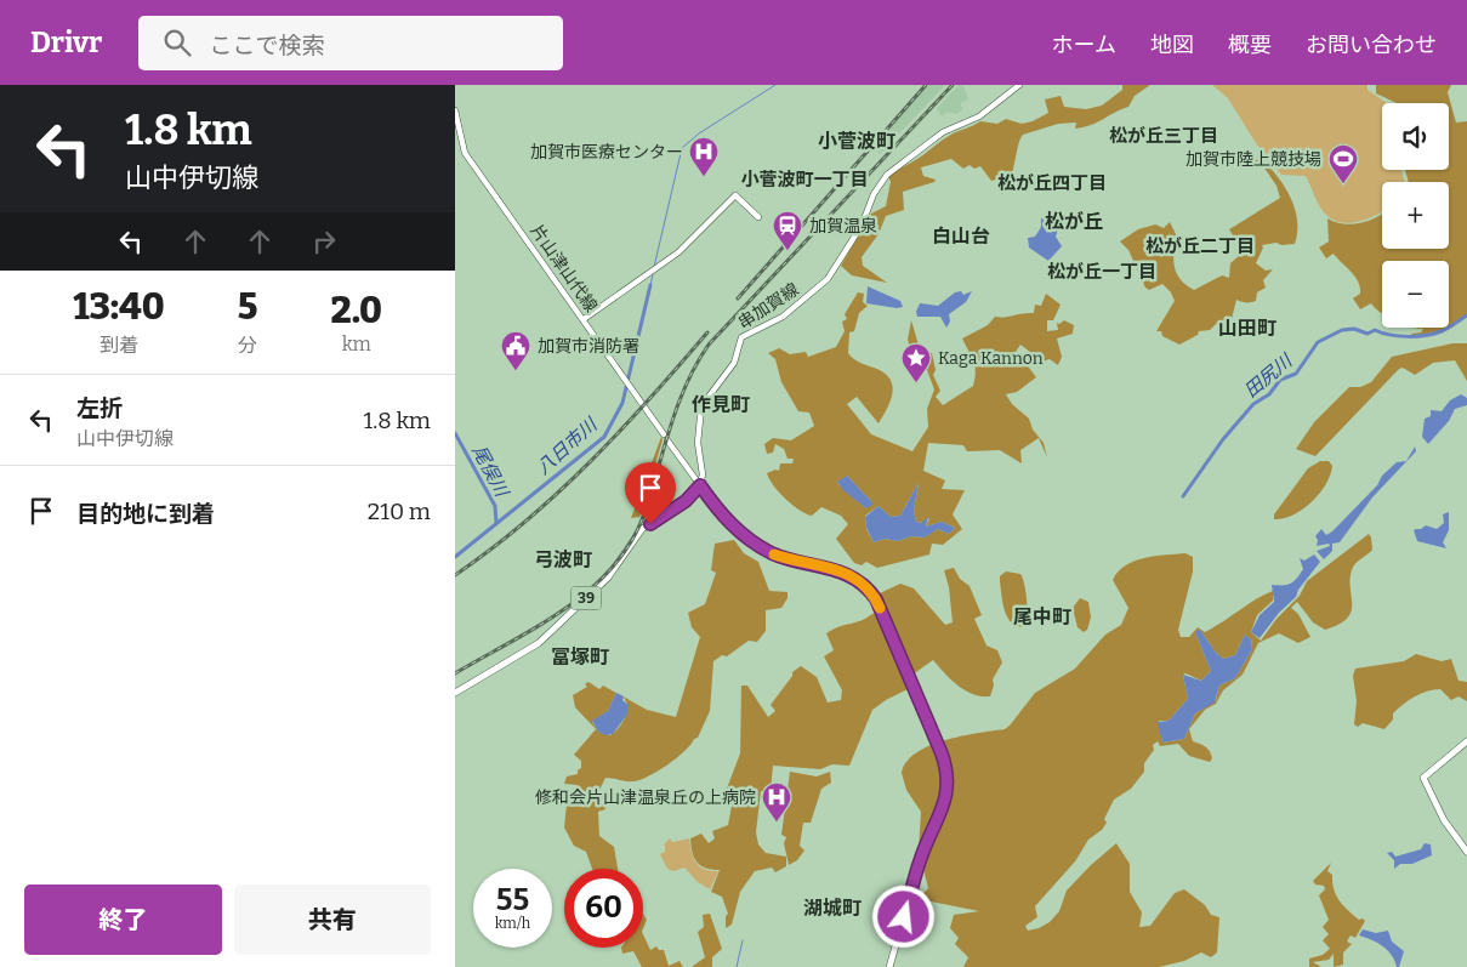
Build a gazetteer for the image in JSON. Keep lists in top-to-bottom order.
{
  "streets": {
    "main road": ["片山津山代線", "串加賀線", "39"]
  },
  "crossings": [
    ["片山津山代線", "串加賀線"],
    ["片山津山代線", "39"],
    ["串加賀線", "39"]
  ],
  "districts": [
    "松が丘三丁目",
    "小菅波町",
    "小菅波町一丁目",
    "松が丘四丁目",
    "松が丘",
    "白山台",
    "松が丘二丁目",
    "松が丘一丁目",
    "山田町",
    "作見町",
    "弓波町",
    "尾中町",
    "冨塚町",
    "湖城町"
  ],
  "water": ["田尻川", "八日市川", "尾俣川"],
  "places": {
    "hospital": ["加賀市医療センター", "修和会片山津温泉丘の上病院"],
    "sports": ["加賀市陸上競技場"],
    "station": ["加賀温泉"],
    "public building": ["加賀市消防署"],
    "place": ["Kaga Kannon"]
  },
  "page": {
    "header": "Drivr",
    "search": "ここで検索",
    "nav": [
      "ホーム",
      "地図",
      "概要",
      "お問い合わせ"
    ],
    "turn": ["1.8 km", "山中伊切線"],
    "map_buttons": ["+", "−"],
    "eta": [
      "13:40",
      "到着",
      "5",
      "分",
      "2.0",
      "km"
    ],
    "list": [
      {
        "name": "左折",
        "note": "山中伊切線",
        "value": "1.8 km"
      },
      {
        "name": "目的地に到着",
        "value": "210 m"
      }
    ],
    "speed": "55 km/h",
    "limit": "60",
    "buttons": ["終了", "共有"]
  }
}
